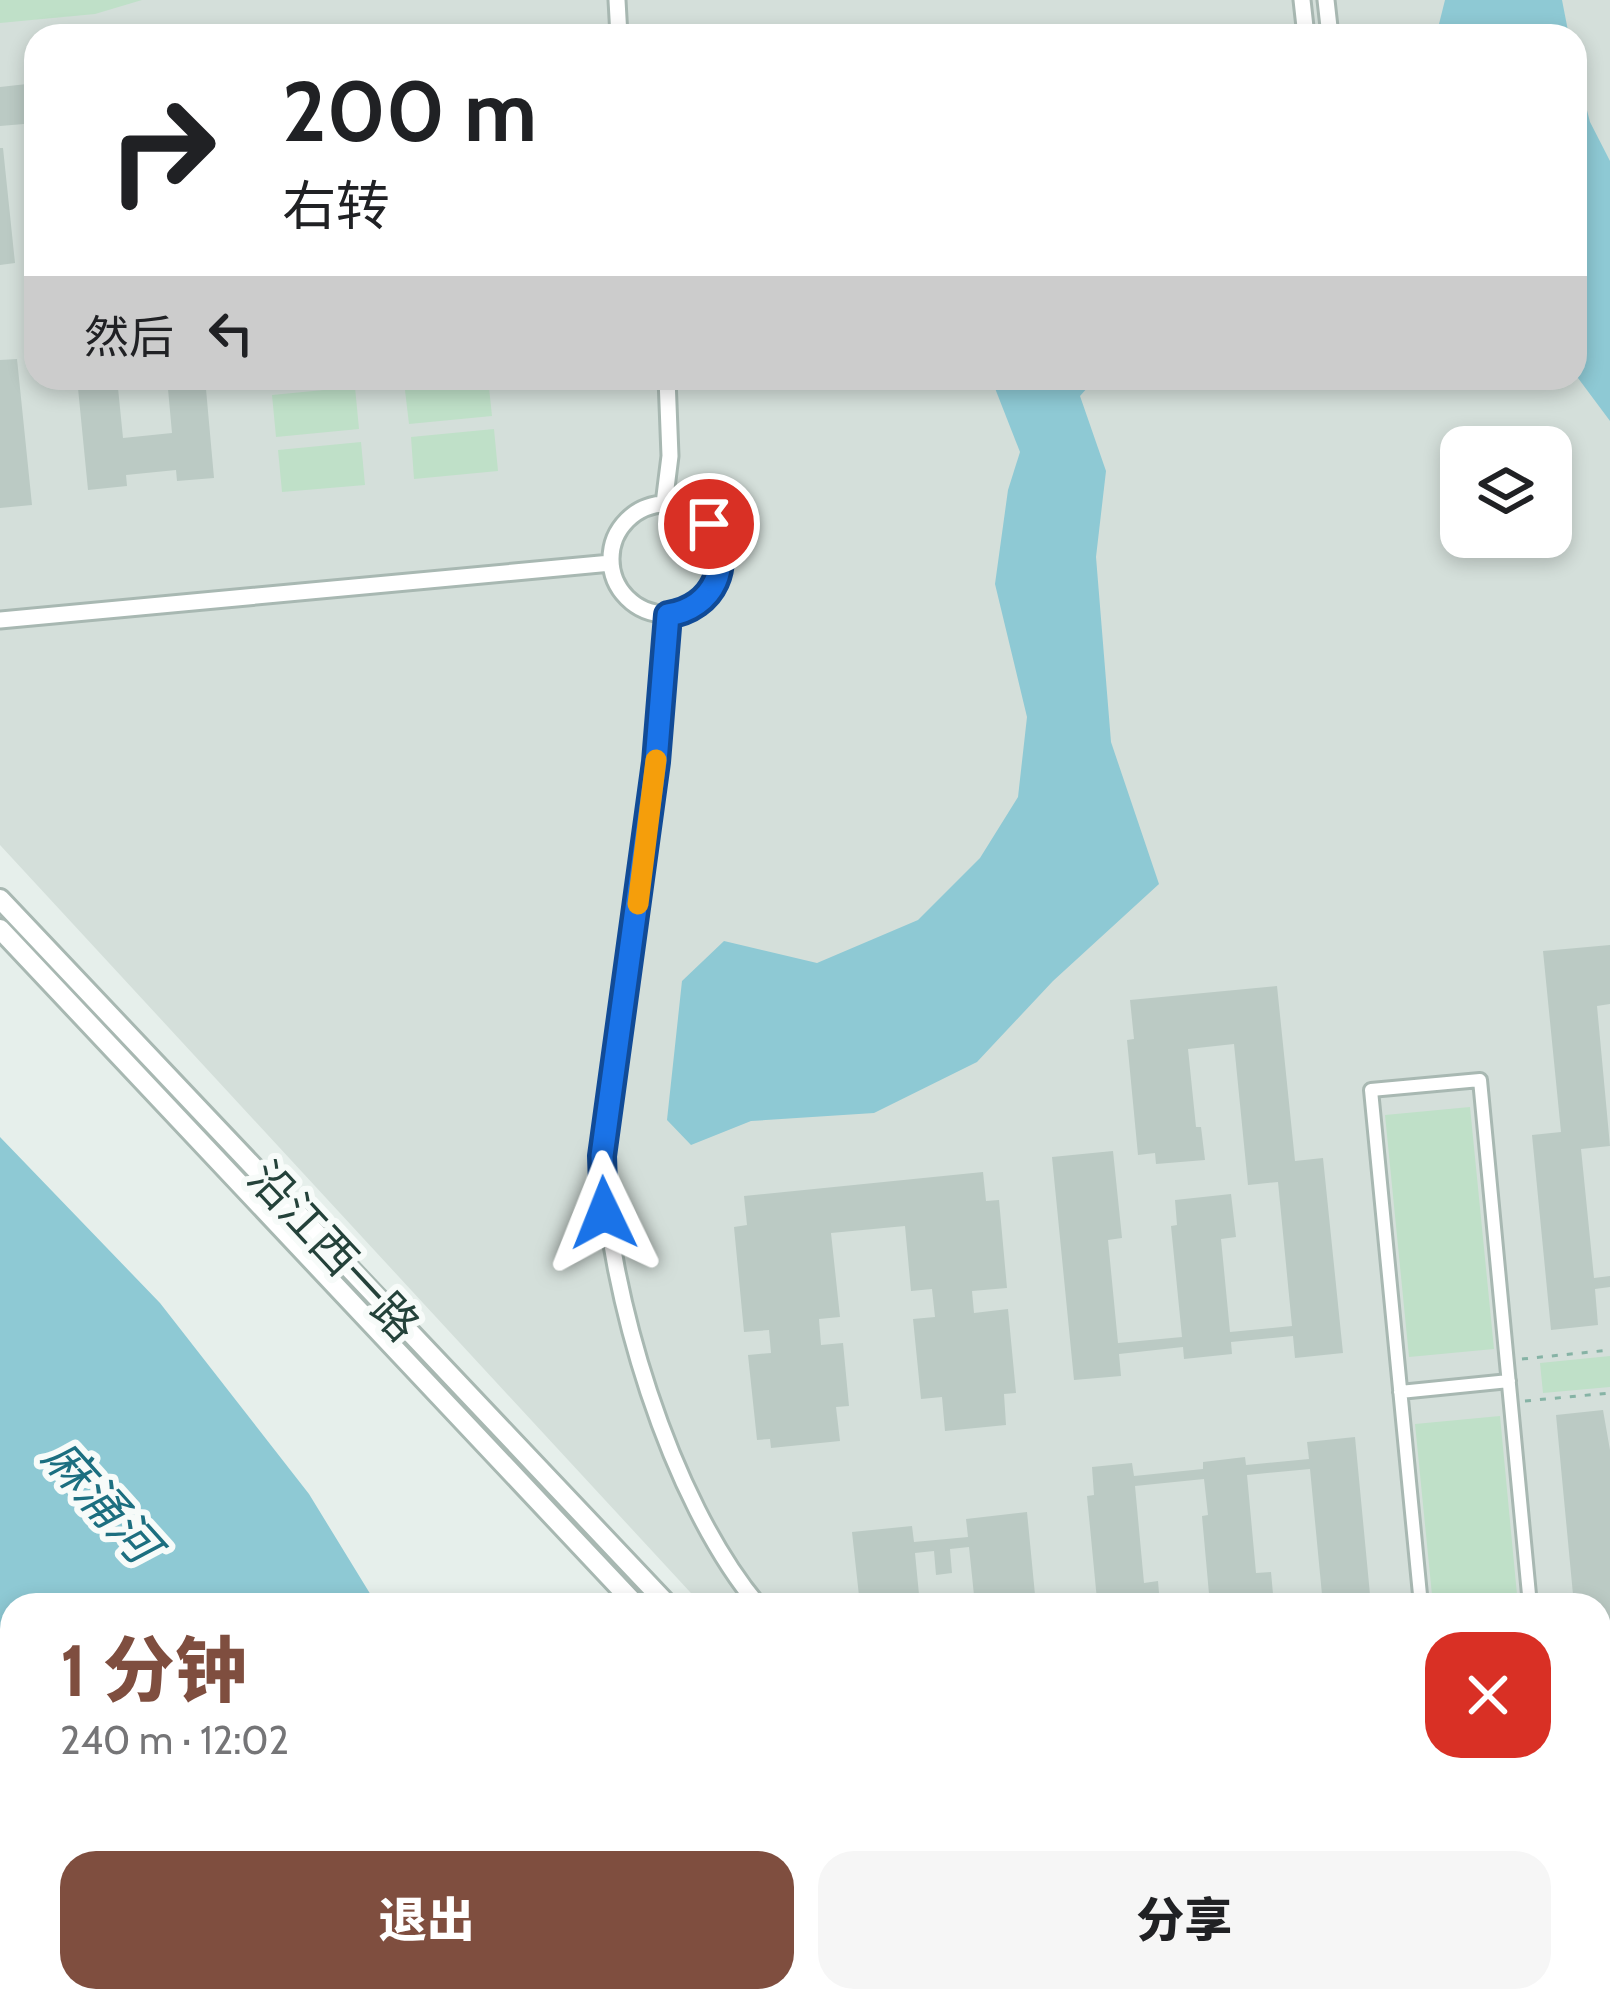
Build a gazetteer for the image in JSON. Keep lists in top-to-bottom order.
{
  "streets": {
    "street": ["沿江西一路"]
  },
  "water": ["麻涌河"],
  "page": {
    "turn": ["200 m", "右转"],
    "then": "然后",
    "heading": ["1 分钟", "240 m · 12:02"],
    "buttons": ["退出", "分享"]
  }
}
